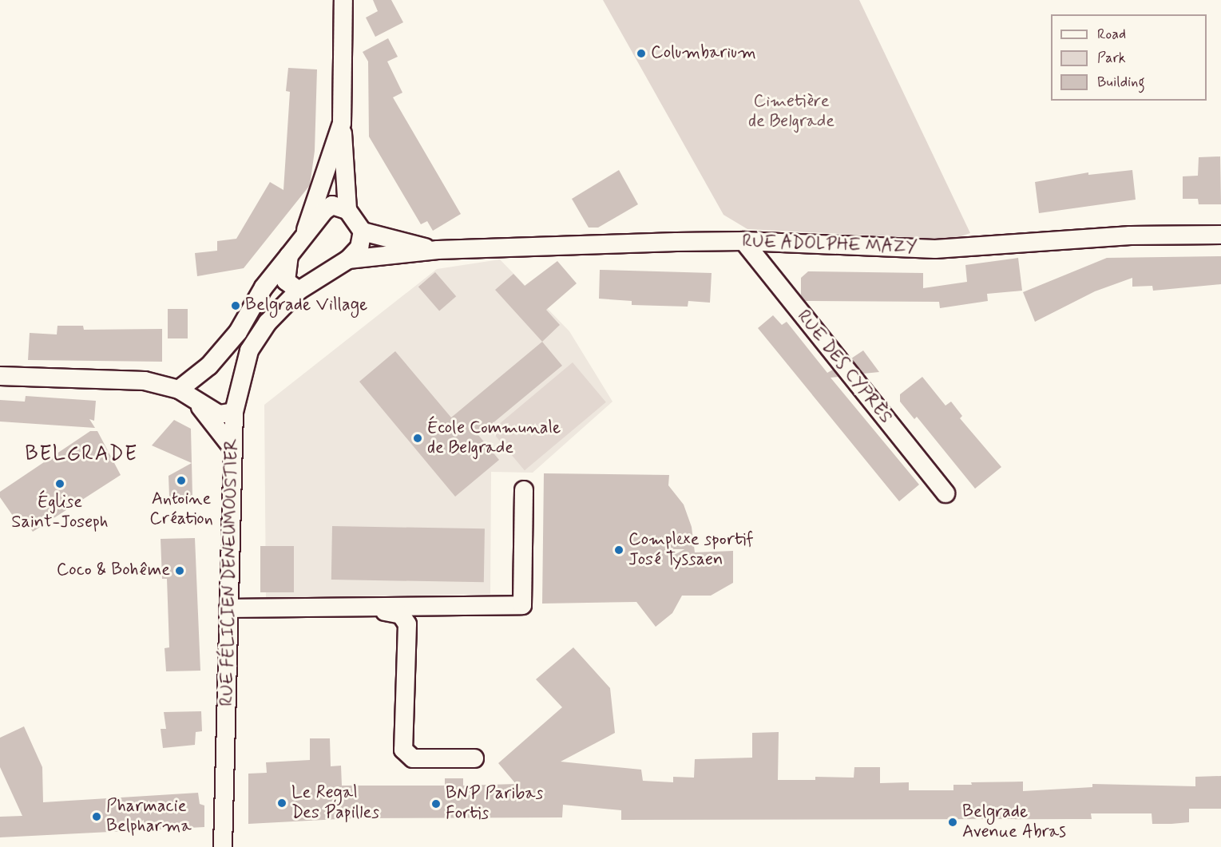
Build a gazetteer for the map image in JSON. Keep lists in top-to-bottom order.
{
  "streets": {
    "street": ["RUE ADOLPHE MAZY", "RUE DES CYPRÈS", "RUE FÉLICIEN DENEUMOUSTIER"]
  },
  "crossings": [
    ["RUE ADOLPHE MAZY", "RUE DES CYPRÈS"],
    ["RUE ADOLPHE MAZY", "RUE FÉLICIEN DENEUMOUSTIER"]
  ],
  "districts": ["BELGRADE"],
  "parks": ["Cimetière de Belgrade"],
  "places": [
    "Columbarium",
    "Belgrade Village",
    "École Communale de Belgrade",
    "Antoine Création",
    "Église Saint-Joseph",
    "Complexe sportif José Tyssaen",
    "Coco & Bohême",
    "Le Regal Des Papilles",
    "BNP Paribas Fortis",
    "Pharmacie Belpharma",
    "Belgrade Avenue Abras"
  ],
  "legend": ["Road", "Park", "Building"]
}
